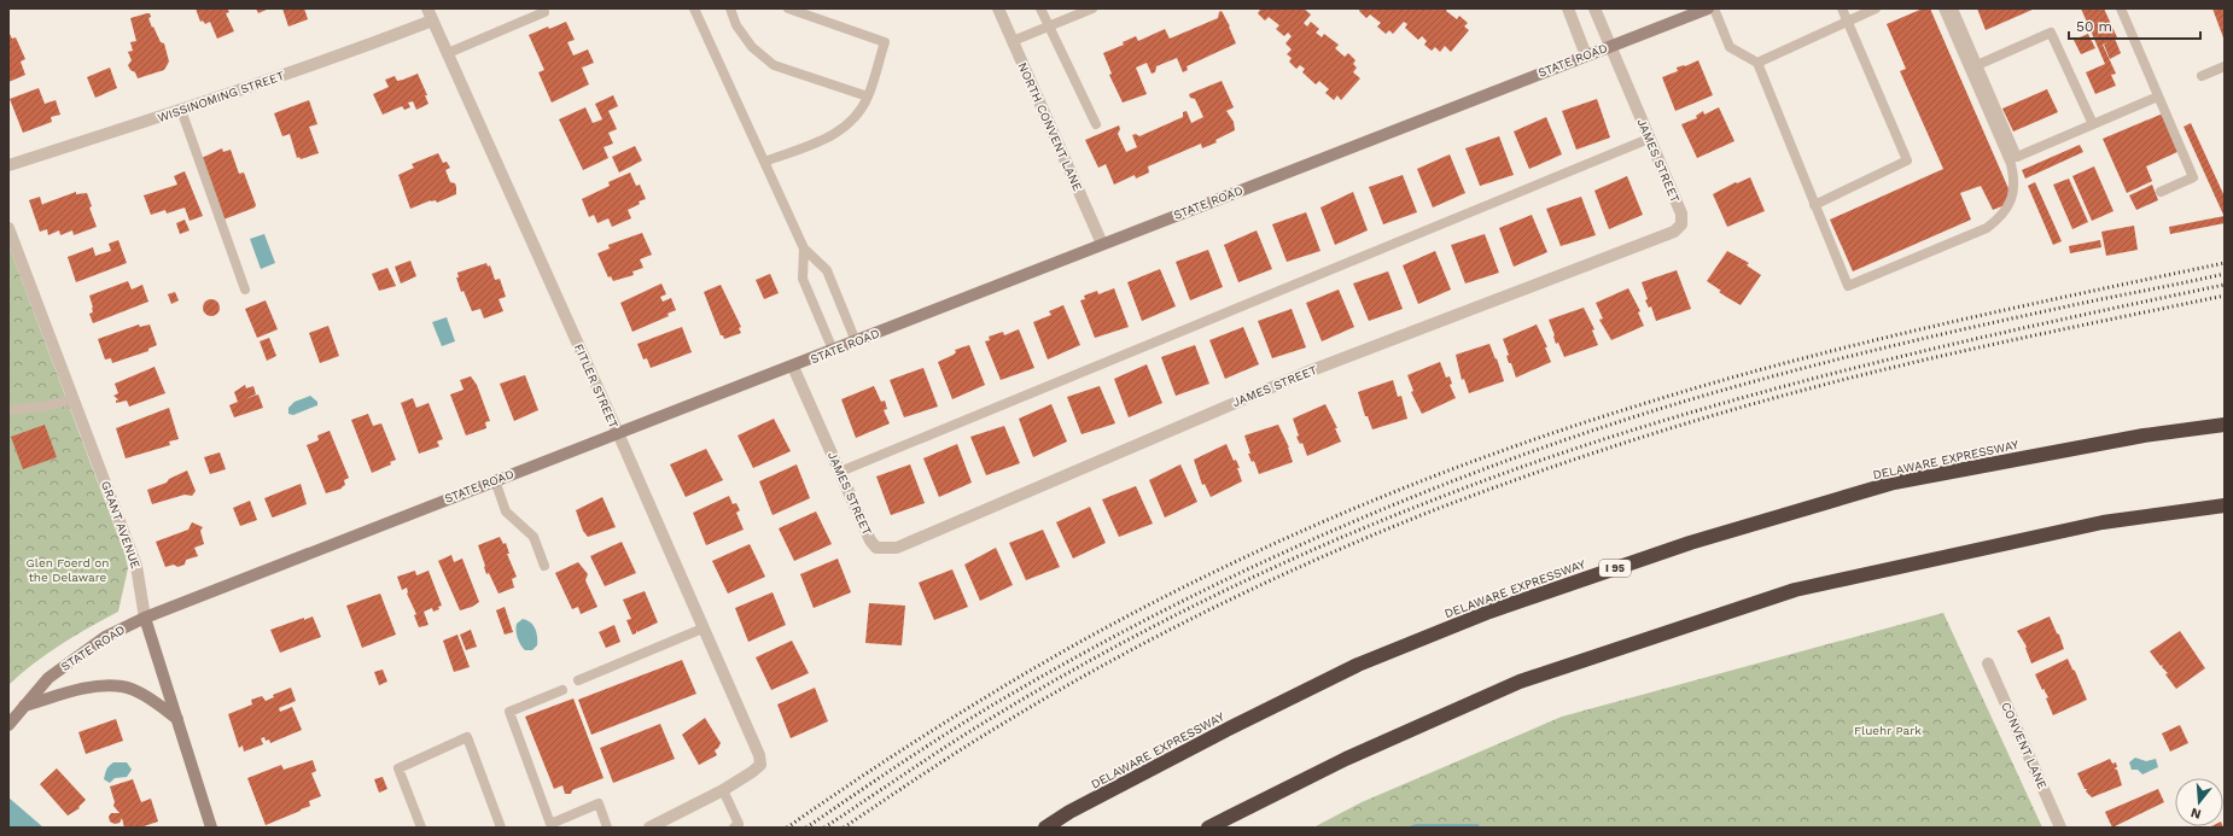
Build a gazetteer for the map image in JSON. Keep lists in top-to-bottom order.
{
  "streets": {
    "highway": ["DELAWARE EXPRESSWAY", "I 95"],
    "main road": ["STATE ROAD", "GRANT AVENUE"],
    "street": [
      "WISSINOMING STREET",
      "NORTH CONVENT LANE",
      "JAMES STREET",
      "FITLER STREET",
      "CONVENT LANE"
    ]
  },
  "crossings": [
    ["STATE ROAD", "NORTH CONVENT LANE"],
    ["STATE ROAD", "JAMES STREET"],
    ["STATE ROAD", "FITLER STREET"],
    ["STATE ROAD", "GRANT AVENUE"],
    ["WISSINOMING STREET", "FITLER STREET"]
  ],
  "parks": ["Glen Foerd on the Delaware", "Fluehr Park"],
  "scale_bar": "50 m",
  "north": "bottom"
}
